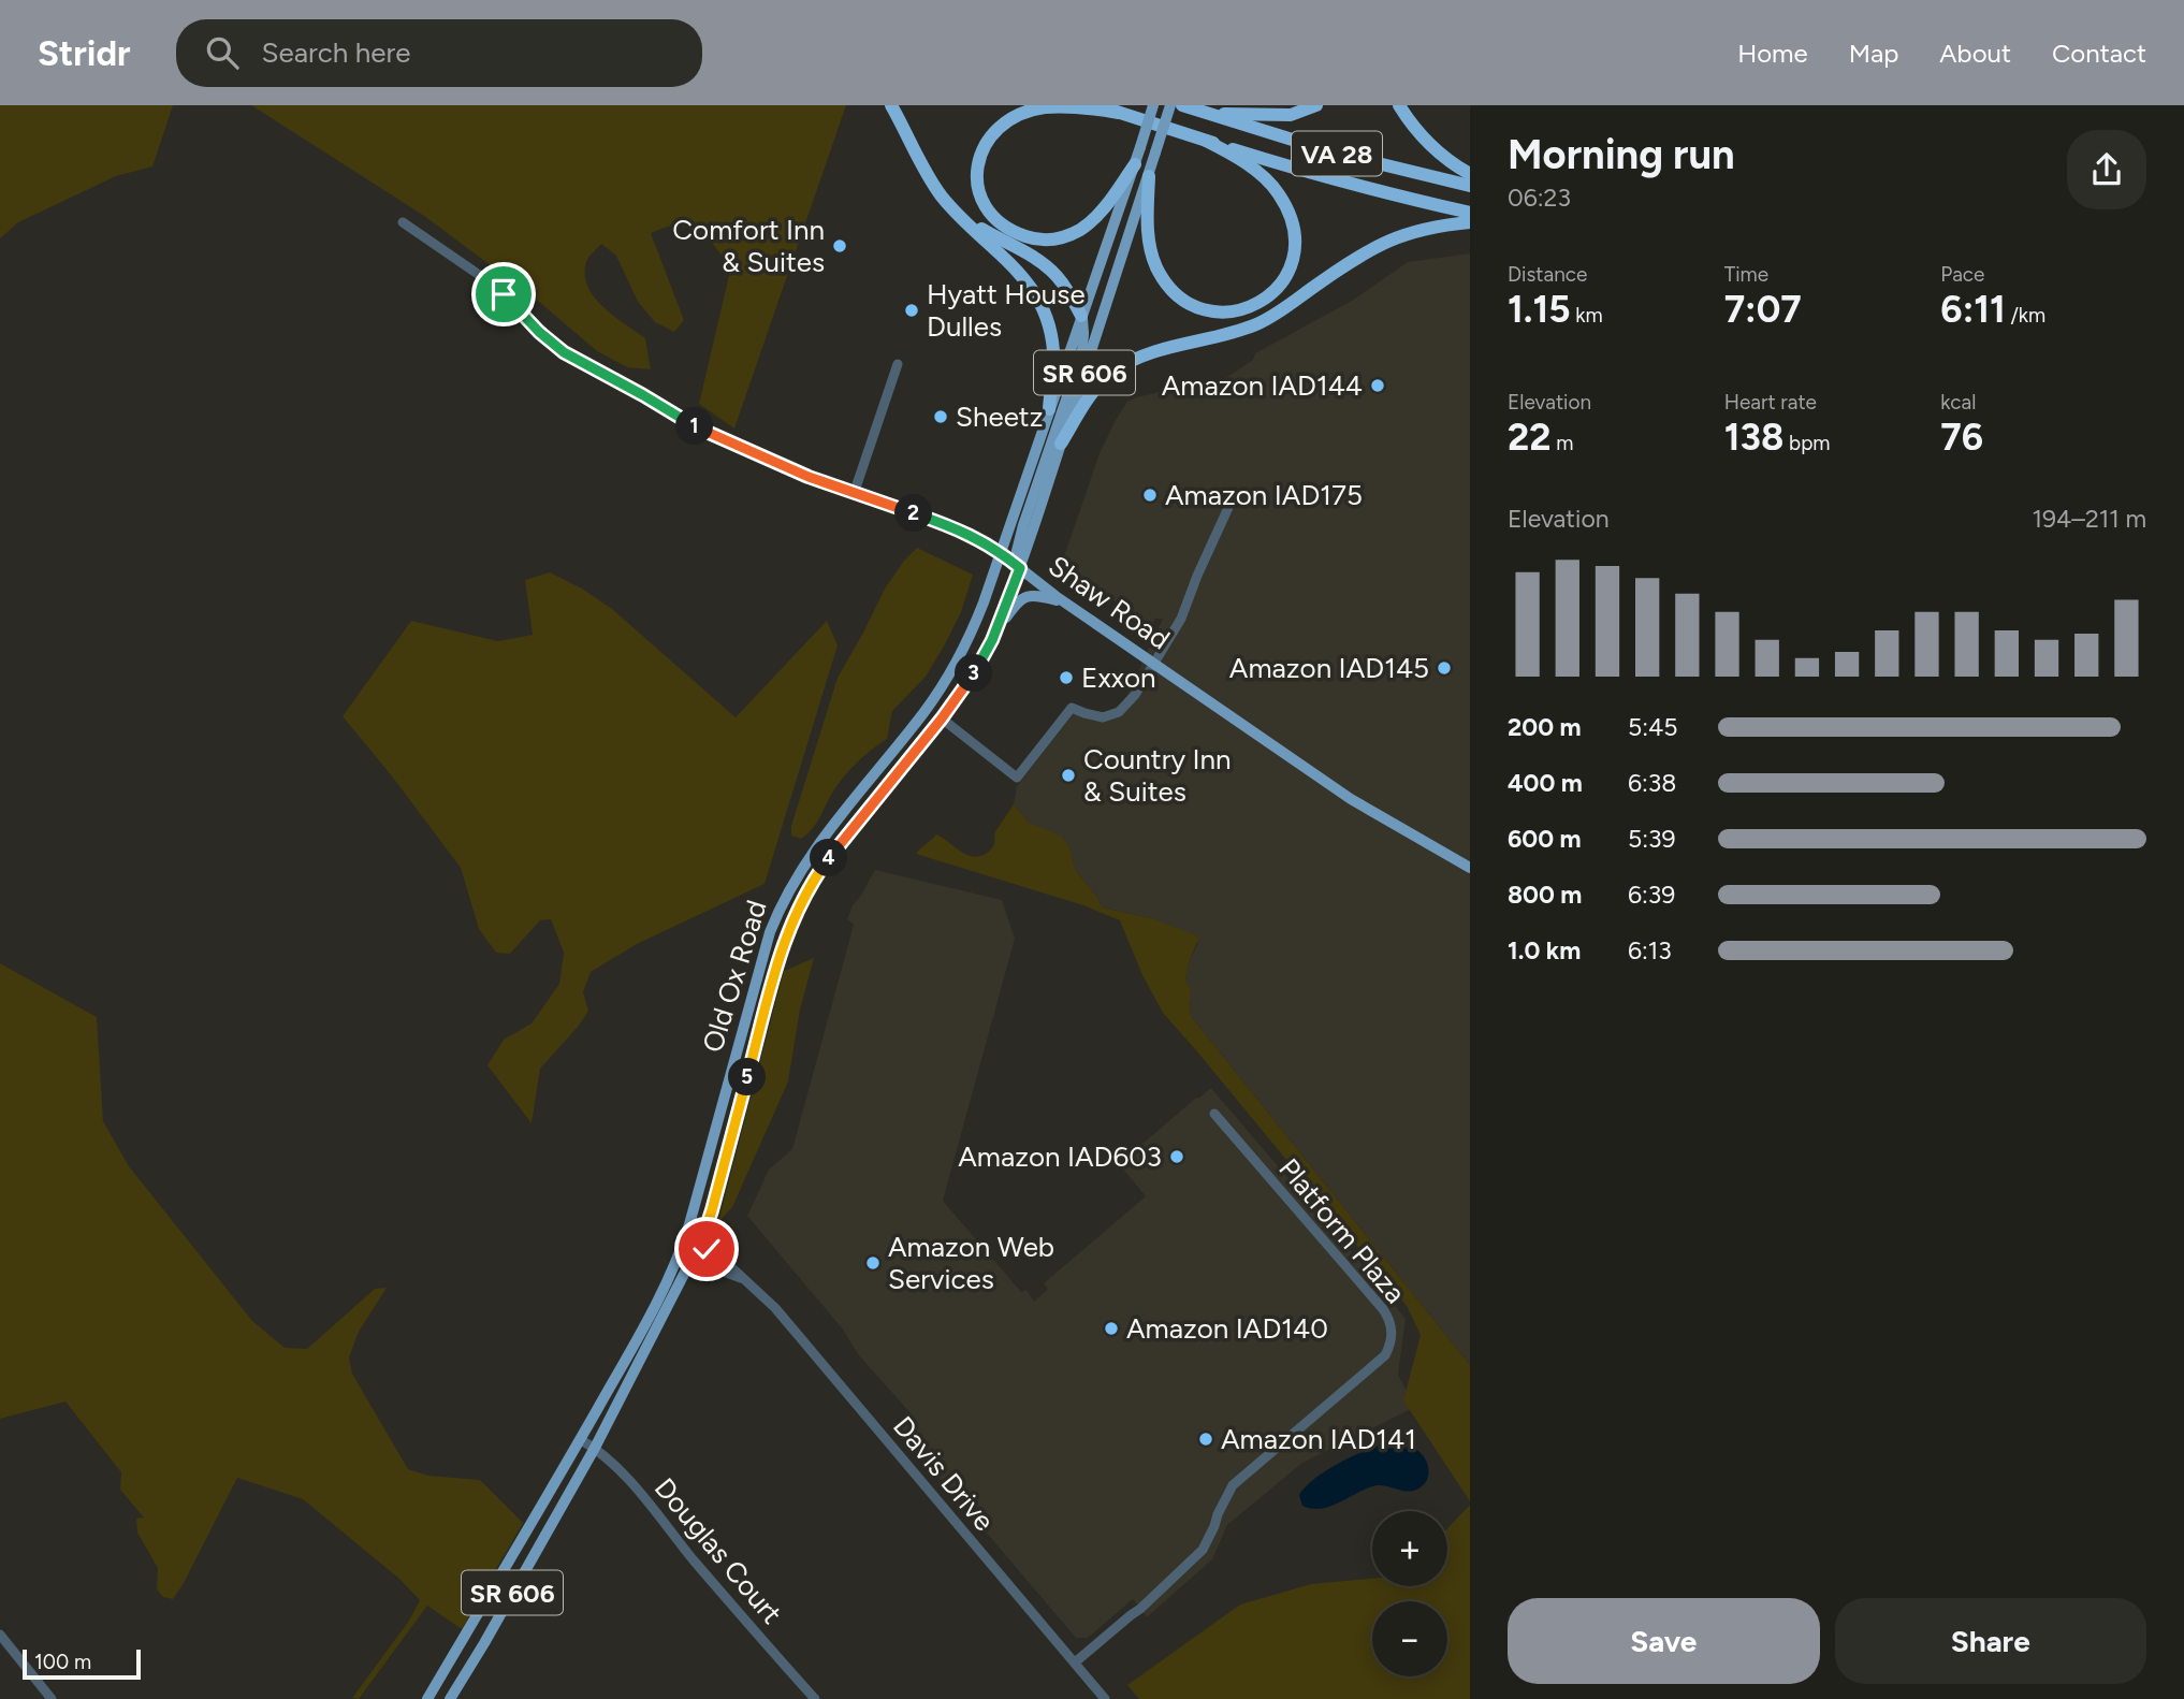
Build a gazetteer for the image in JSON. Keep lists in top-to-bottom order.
{
  "streets": {
    "highway": ["VA 28"],
    "main road": ["SR 606", "Shaw Road", "Old Ox Road"],
    "street": ["Platform Plaza", "Davis Drive", "Douglas Court"]
  },
  "crossings": [
    ["Shaw Road", "Old Ox Road"],
    ["Old Ox Road", "Davis Drive"],
    ["Old Ox Road", "Douglas Court"],
    ["Platform Plaza", "Davis Drive"]
  ],
  "places": [
    "Comfort Inn & Suites",
    "Hyatt House Dulles",
    "Amazon IAD144",
    "Sheetz",
    "Amazon IAD175",
    "Amazon IAD145",
    "Exxon",
    "Country Inn & Suites",
    "Amazon IAD603",
    "Amazon Web Services",
    "Amazon IAD140",
    "Amazon IAD141"
  ],
  "scale_bar": "100 m",
  "page": {
    "header": "Stridr",
    "search": "Search here",
    "nav": [
      "Home",
      "Map",
      "About",
      "Contact"
    ],
    "heading": ["Morning run", "06:23"],
    "stats": [
      ["Distance", "1.15 km"],
      ["Time", "7:07"],
      ["Pace", "6:11 /km"],
      ["Elevation", "22 m"],
      ["Heart rate", "138 bpm"],
      ["kcal", "76"]
    ],
    "pins": [
      "1",
      "2",
      "3",
      "4",
      "5"
    ],
    "chart": ["Elevation", "194–211 m"],
    "list": [
      {
        "name": "200 m",
        "note": "5:45"
      },
      {
        "name": "400 m",
        "note": "6:38"
      },
      {
        "name": "600 m",
        "note": "5:39"
      },
      {
        "name": "800 m",
        "note": "6:39"
      },
      {
        "name": "1.0 km",
        "note": "6:13"
      }
    ],
    "map_buttons": ["+", "−"],
    "buttons": ["Save", "Share"],
    "scale": "100 m"
  }
}
